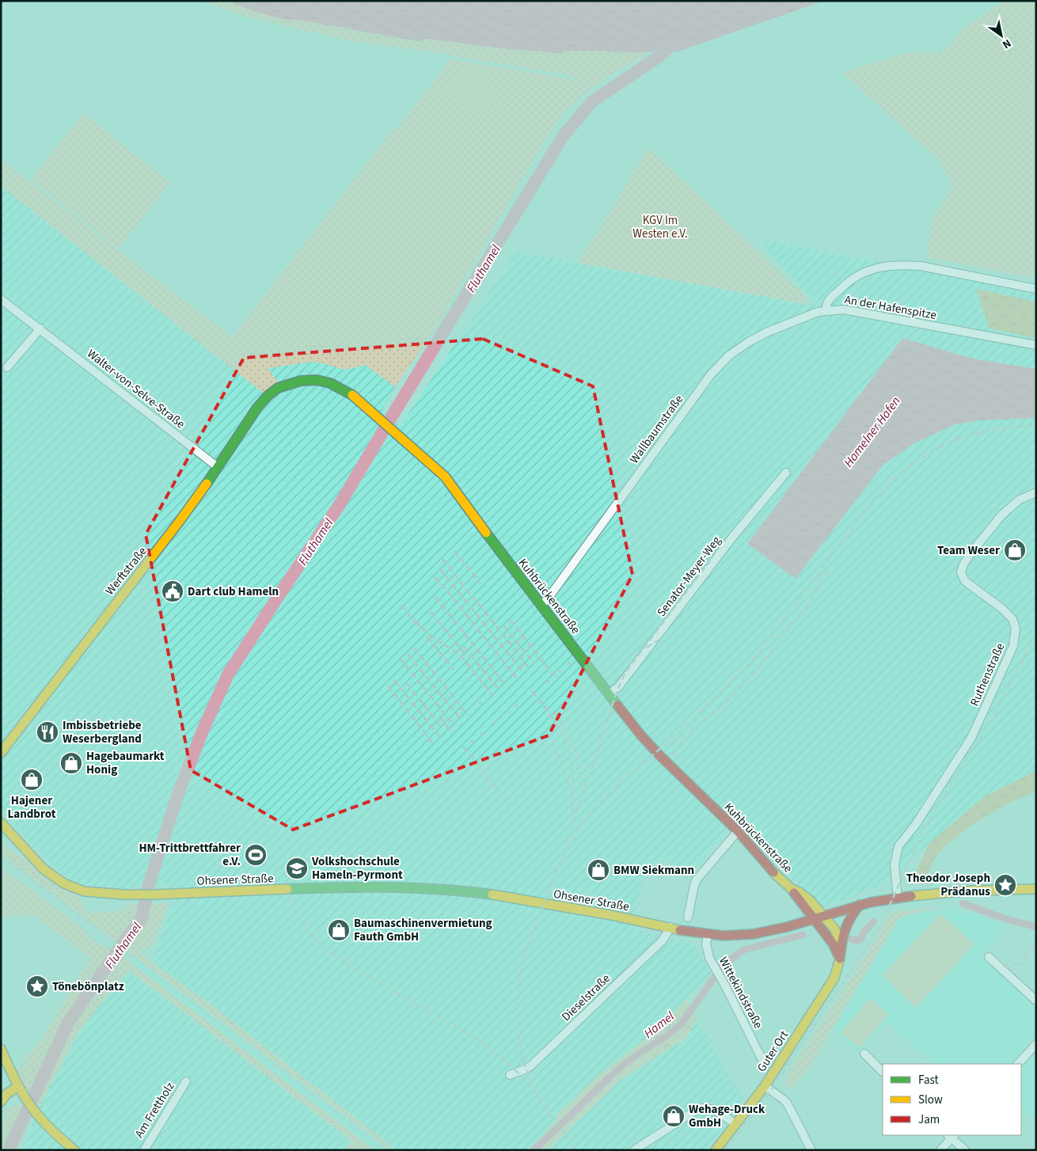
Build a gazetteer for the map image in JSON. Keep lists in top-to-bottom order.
{
  "streets": {
    "main road": [
      "Werftstraße",
      "Kuhbrückenstraße",
      "Ohsener Straße",
      "Guter Ort"
    ],
    "street": [
      "An der Hafenspitze",
      "Walter-von-Selve-Straße",
      "Wallbaumstraße",
      "Senator-Meyer-Weg",
      "Ruthenstraße",
      "Wittekindstraße",
      "Dieselstraße",
      "Am Frettholz"
    ]
  },
  "crossings": [
    ["An der Hafenspitze", "Wallbaumstraße"],
    ["Walter-von-Selve-Straße", "Werftstraße"],
    ["Wallbaumstraße", "Kuhbrückenstraße"],
    ["Werftstraße", "Kuhbrückenstraße"],
    ["Senator-Meyer-Weg", "Kuhbrückenstraße"],
    ["Kuhbrückenstraße", "Ohsener Straße"],
    ["Ruthenstraße", "Ohsener Straße"],
    ["Ohsener Straße", "Wittekindstraße"],
    ["Ohsener Straße", "Dieselstraße"],
    ["Ohsener Straße", "Guter Ort"]
  ],
  "water": ["Fluthamel", "Hamelner Hafen", "Hamel"],
  "parks": ["KGV Im Westen e.V."],
  "places": {
    "shop": [
      "Team Weser",
      "Hagebaumarkt Honig",
      "Hajener Landbrot",
      "BMW Siekmann",
      "Baumaschinenvermietung Fauth GmbH",
      "Wehage-Druck GmbH"
    ],
    "public building": ["Dart club Hameln"],
    "restaurant": ["Imbissbetriebe Weserbergland"],
    "sports": ["HM-Trittbrettfahrer e.V."],
    "school or university": ["Volkshochschule Hameln-Pyrmont"],
    "place": ["Theodor Joseph Prädanus", "Tönebönplatz"]
  },
  "legend": ["Fast", "Slow", "Jam"],
  "north": "bottom right"
}
